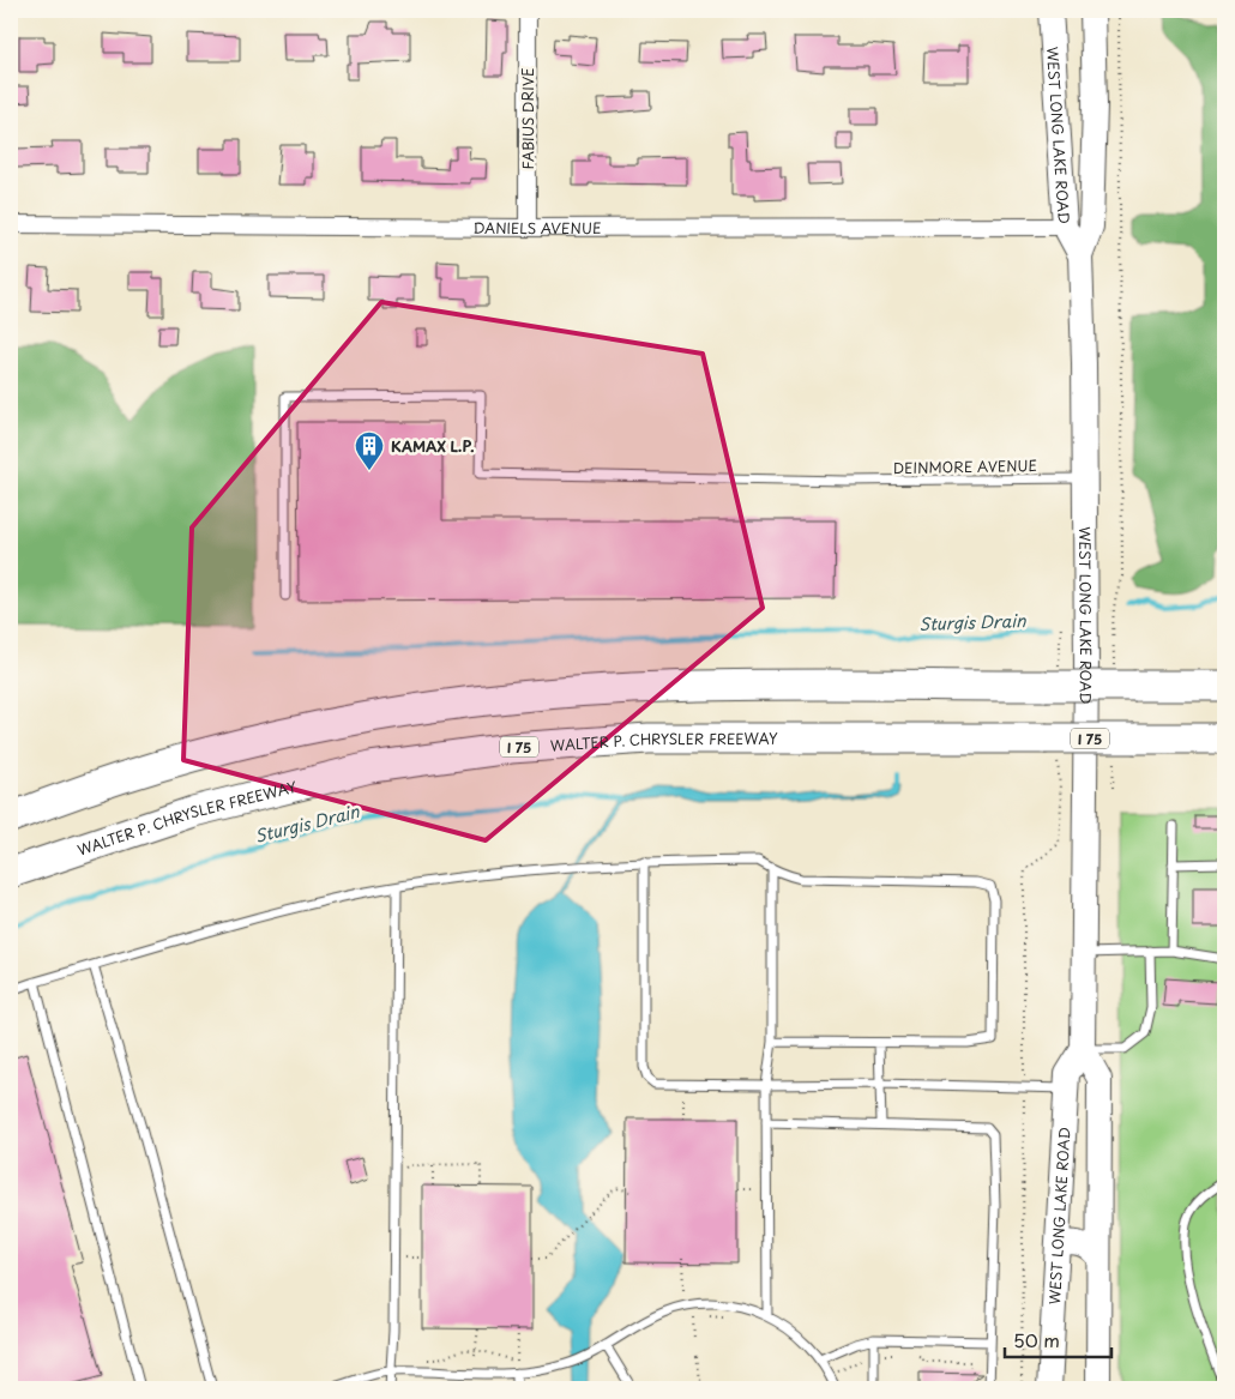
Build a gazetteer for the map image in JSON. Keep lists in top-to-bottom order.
{
  "streets": {
    "highway": ["I 75", "WALTER P. CHRYSLER FREEWAY"],
    "main road": ["WEST LONG LAKE ROAD"],
    "street": ["FABIUS DRIVE", "DANIELS AVENUE"],
    "lane": ["DEINMORE AVENUE"]
  },
  "crossings": [
    ["FABIUS DRIVE", "DANIELS AVENUE"],
    ["WEST LONG LAKE ROAD", "DANIELS AVENUE"],
    ["WEST LONG LAKE ROAD", "DEINMORE AVENUE"]
  ],
  "water": ["Sturgis Drain"],
  "places": {
    "building": ["KAMAX L.P."]
  },
  "scale_bar": "50 m"
}
